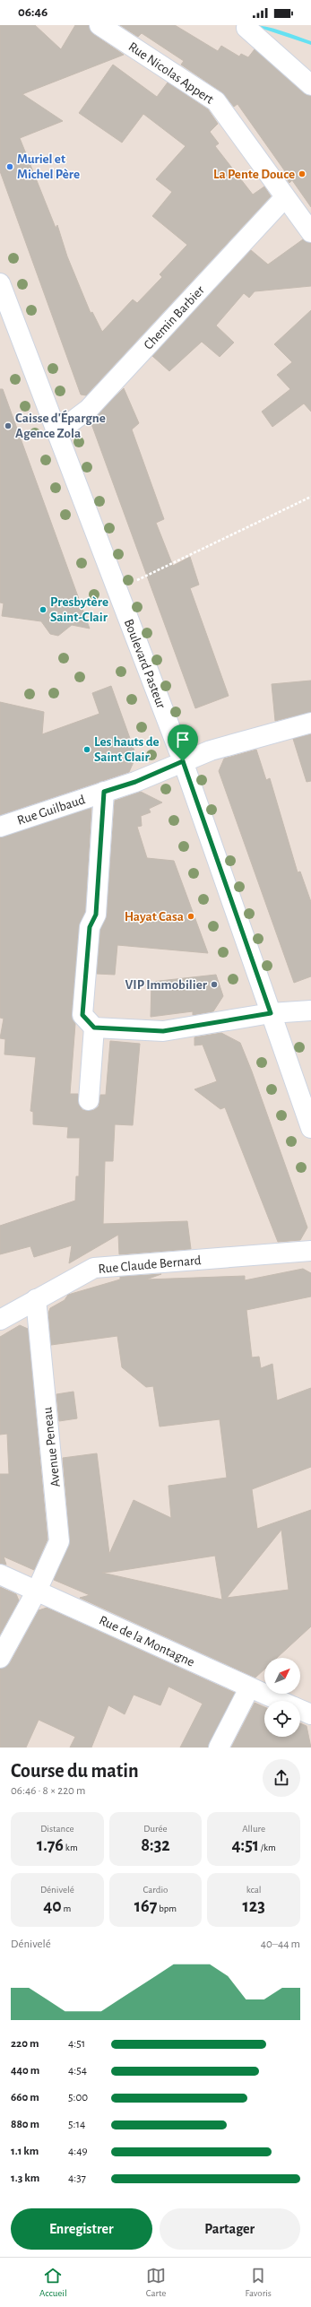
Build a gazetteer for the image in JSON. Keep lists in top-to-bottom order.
{
  "streets": {
    "street": [
      "Rue Nicolas Appert",
      "Chemin Barbier",
      "Boulevard Pasteur",
      "Rue Guilbaud",
      "Rue Claude Bernard",
      "Avenue Peneau",
      "Rue de la Montagne"
    ]
  },
  "crossings": [
    ["Rue Nicolas Appert", "Chemin Barbier"],
    ["Chemin Barbier", "Boulevard Pasteur"],
    ["Boulevard Pasteur", "Rue Guilbaud"],
    ["Rue Claude Bernard", "Avenue Peneau"],
    ["Avenue Peneau", "Rue de la Montagne"]
  ],
  "places": [
    "Muriel et Michel Père",
    "La Pente Douce",
    "Caisse d'Épargne Agence Zola",
    "Presbytère Saint-Clair",
    "Les hauts de Saint Clair",
    "Hayat Casa",
    "VIP Immobilier"
  ],
  "north": "top right",
  "page": {
    "status": "06:46",
    "heading": ["Course du matin", "06:46 · 8 × 220 m"],
    "stats": [
      ["Distance", "1.76 km"],
      ["Durée", "8:32"],
      ["Allure", "4:51 /km"],
      ["Dénivelé", "40 m"],
      ["Cardio", "167 bpm"],
      ["kcal", "123"]
    ],
    "chart": ["Dénivelé", "40–44 m"],
    "list": [
      {
        "name": "220 m",
        "note": "4:51"
      },
      {
        "name": "440 m",
        "note": "4:54"
      },
      {
        "name": "660 m",
        "note": "5:00"
      },
      {
        "name": "880 m",
        "note": "5:14"
      },
      {
        "name": "1.1 km",
        "note": "4:49"
      },
      {
        "name": "1.3 km",
        "note": "4:37"
      }
    ],
    "buttons": ["Enregistrer", "Partager"],
    "tabs": ["Accueil", "Carte", "Favoris"]
  }
}
